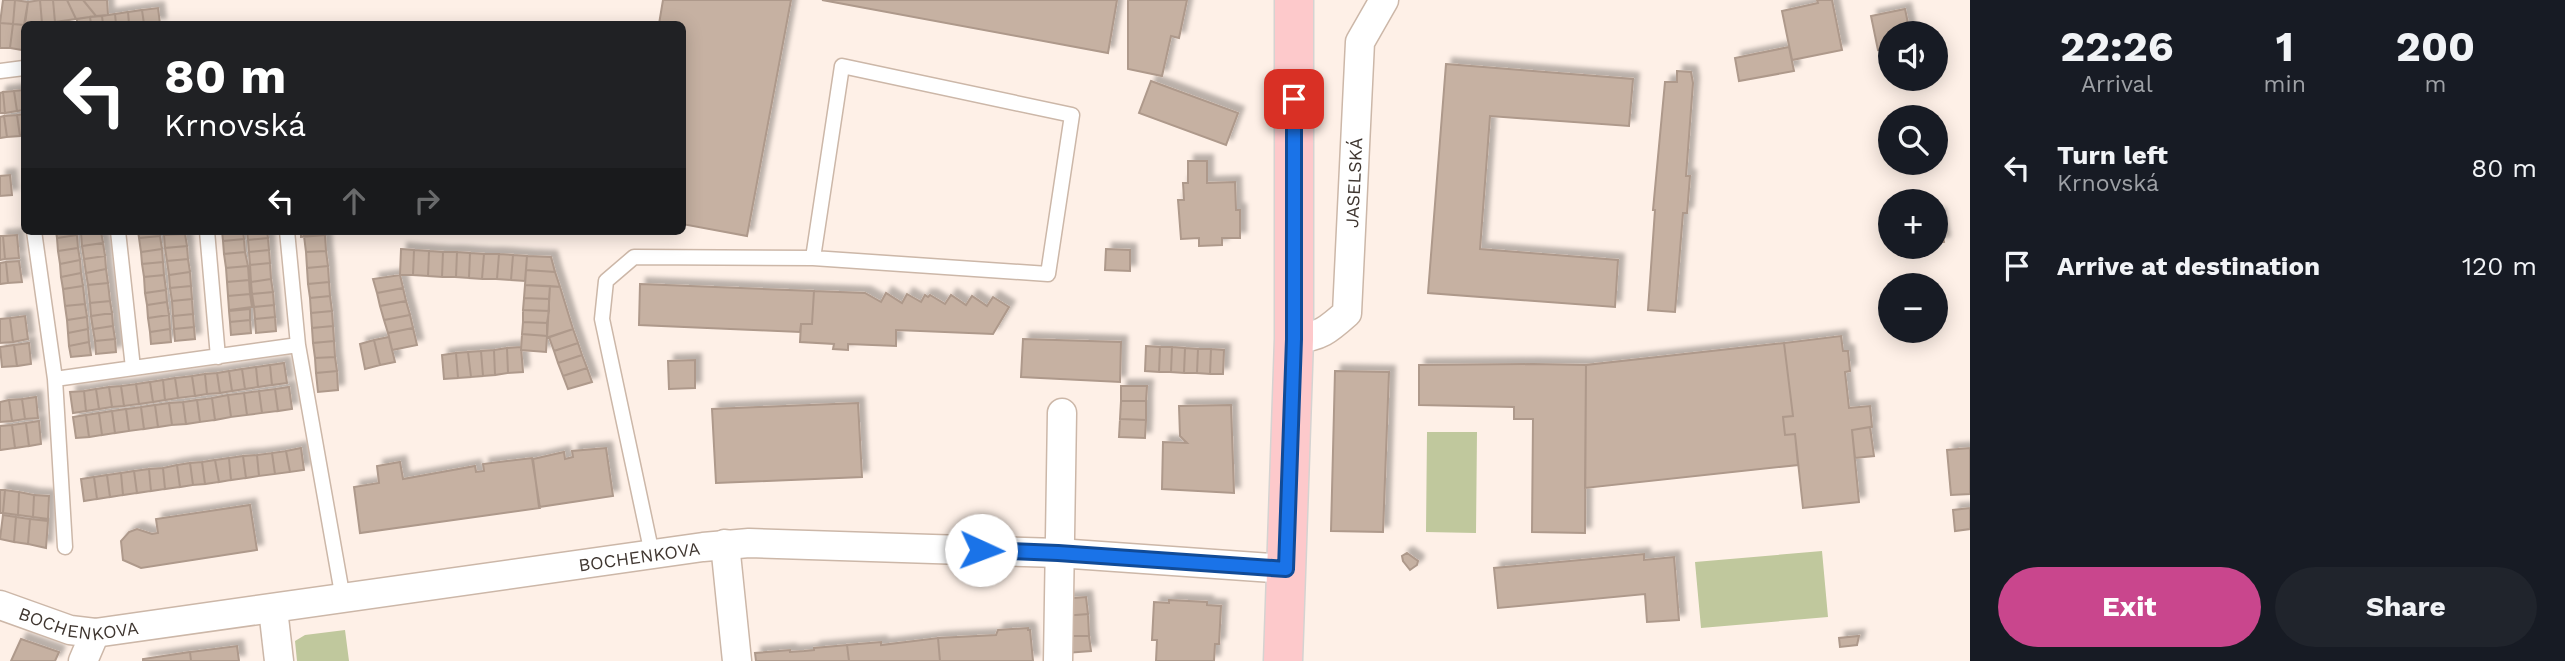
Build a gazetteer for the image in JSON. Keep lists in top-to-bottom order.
{
  "streets": {
    "street": ["JASELSKÁ", "BOCHENKOVA"]
  },
  "page": {
    "eta": [
      "22:26",
      "Arrival",
      "1",
      "min",
      "200",
      "m"
    ],
    "map_buttons": ["+", "−"],
    "turn": ["80 m", "Krnovská"],
    "list": [
      {
        "name": "Turn left",
        "note": "Krnovská",
        "value": "80 m"
      },
      {
        "name": "Arrive at destination",
        "value": "120 m"
      }
    ],
    "buttons": ["Exit", "Share"]
  }
}
